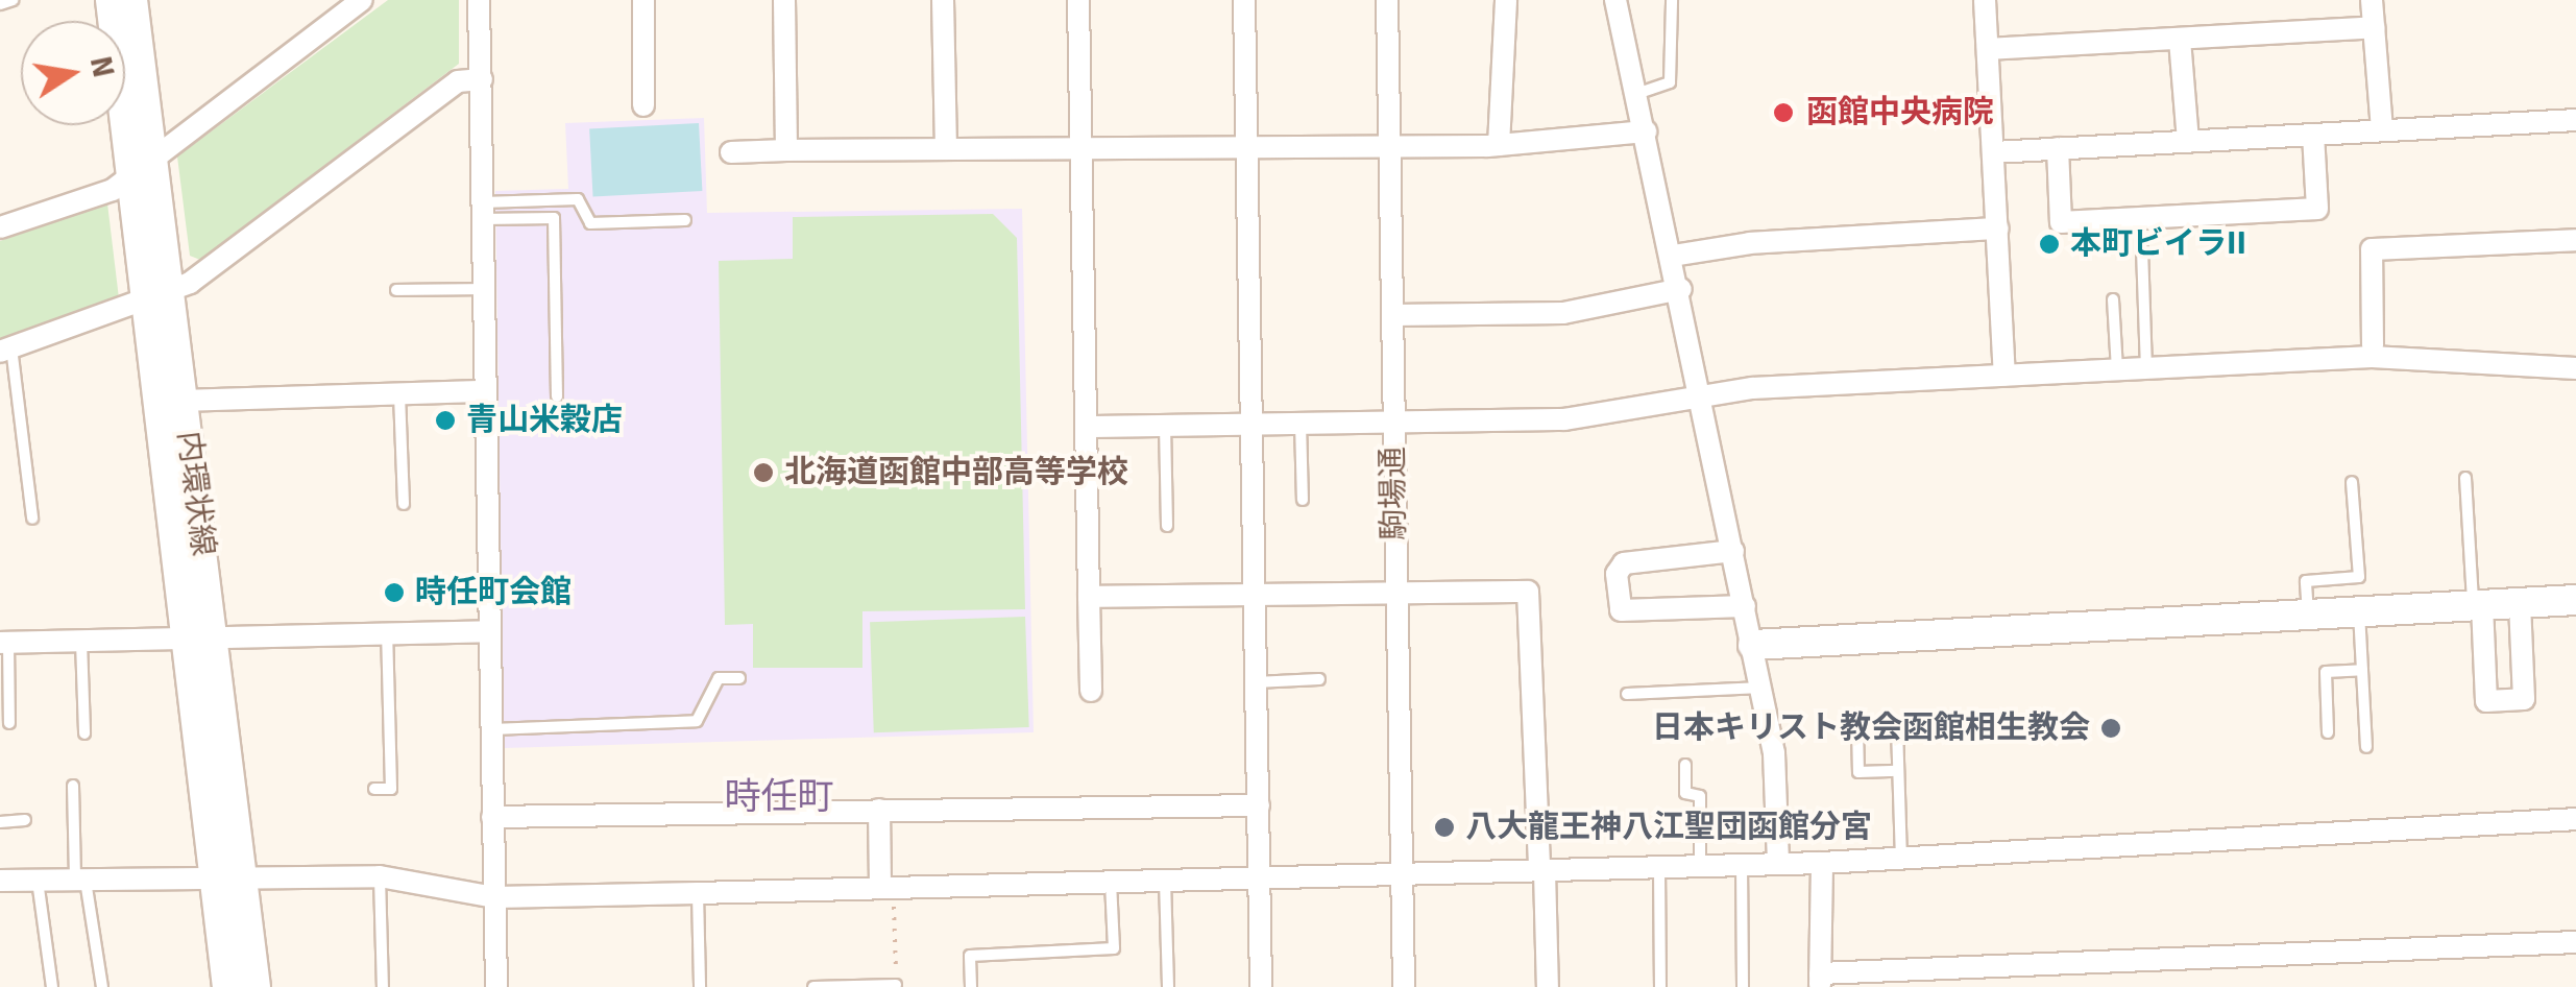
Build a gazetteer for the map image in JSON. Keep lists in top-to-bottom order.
{
  "streets": {
    "street": ["内環状線", "駒場通"]
  },
  "districts": ["時任町"],
  "places": [
    "函館中央病院",
    "本町ビイラII",
    "青山米穀店",
    "北海道函館中部高等学校",
    "時任町会館",
    "日本キリスト教会函館相生教会",
    "八大龍王神八江聖団函館分宮"
  ],
  "north": "right"
}
